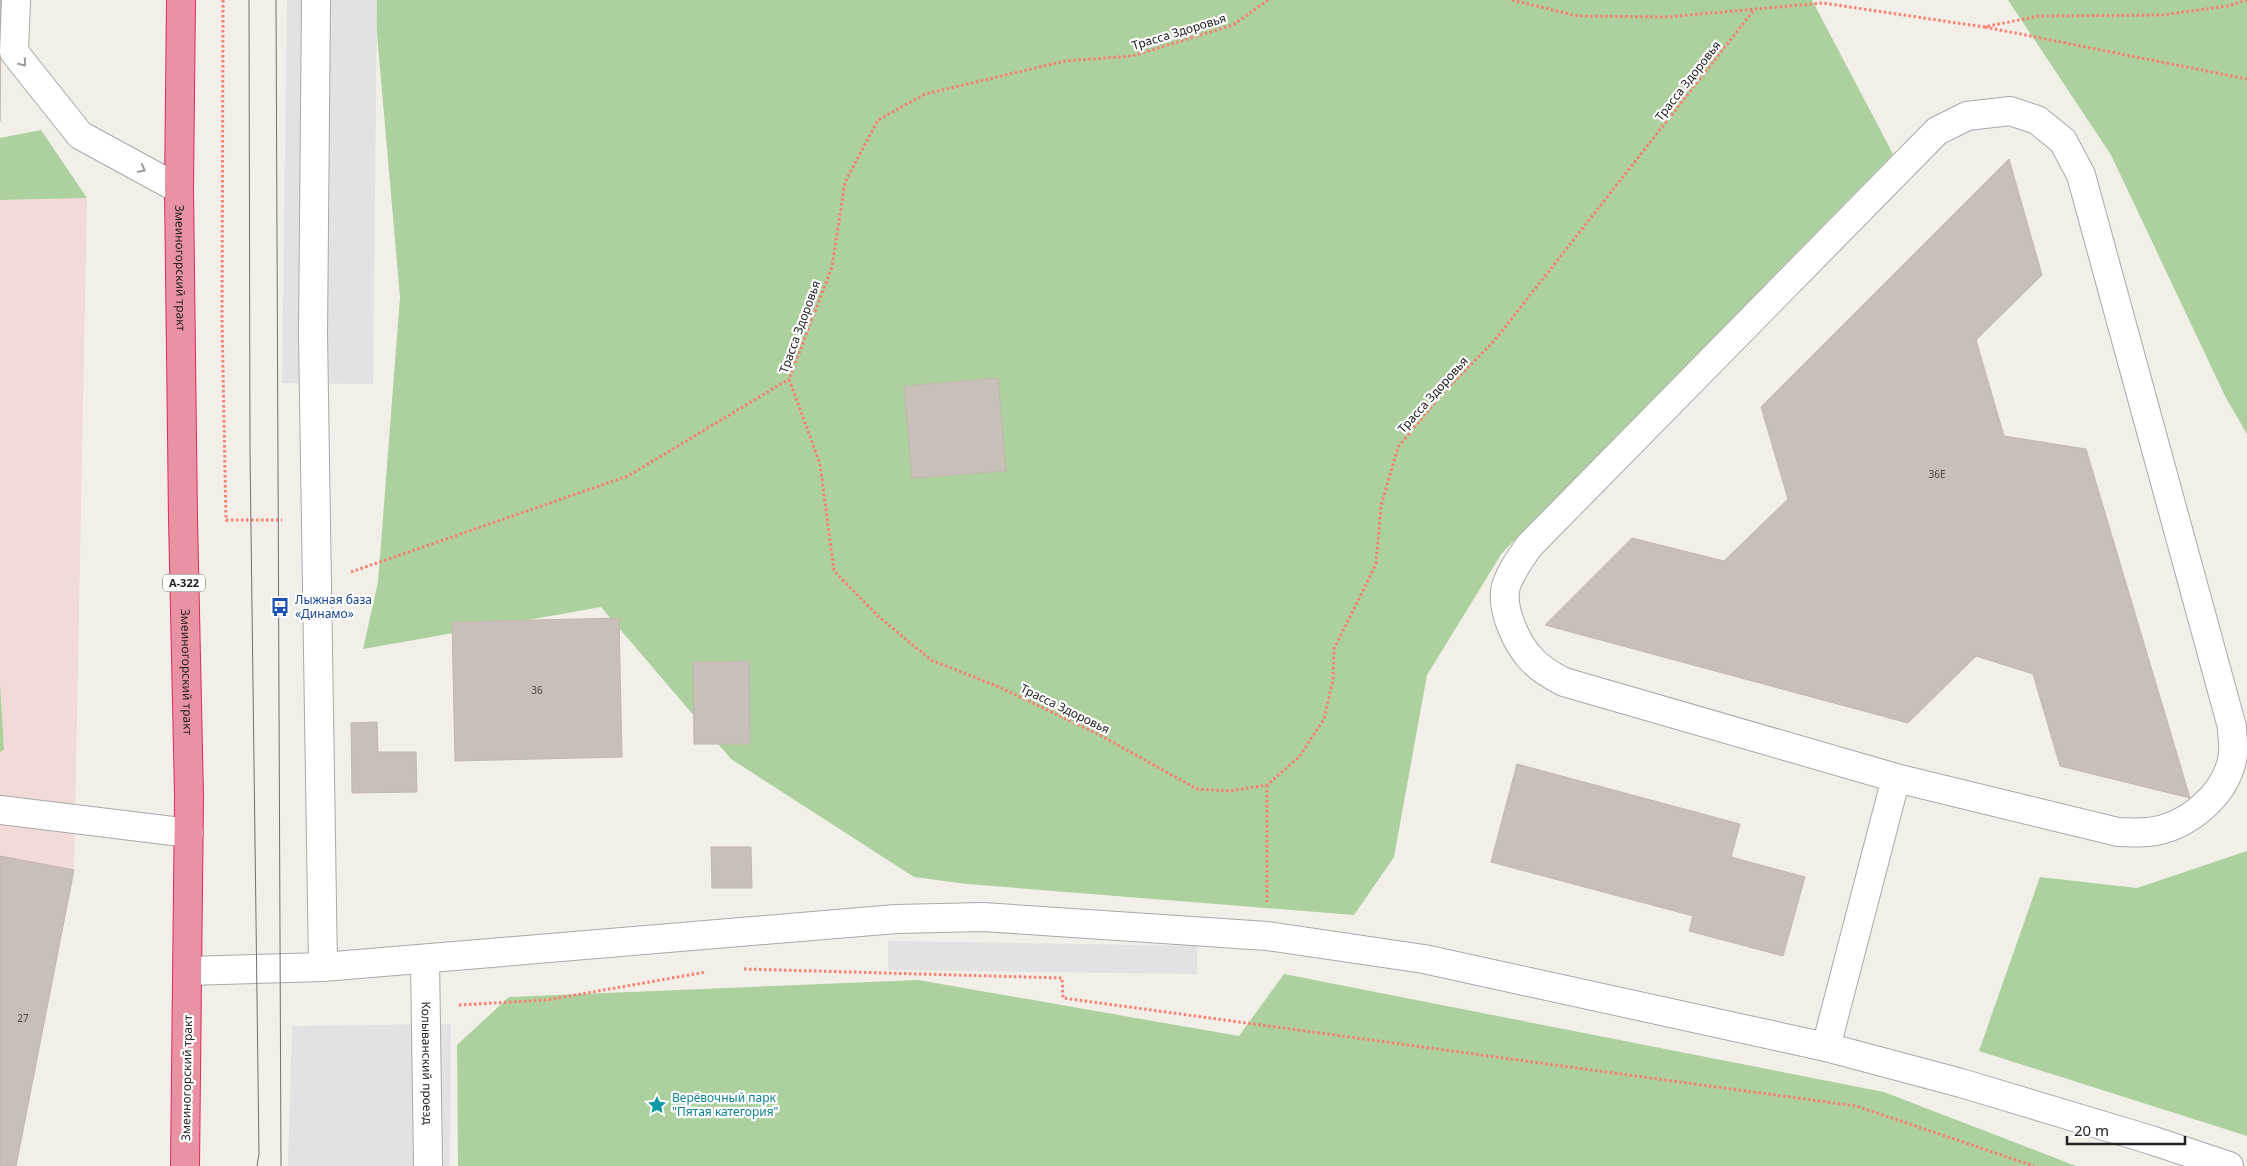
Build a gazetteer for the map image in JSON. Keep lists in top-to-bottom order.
{
  "streets": {
    "highway": ["Змеиногорский тракт", "А-322"],
    "street": ["Колыванский проезд"],
    "path": ["Трасса Здоровья"]
  },
  "places": {
    "bus stop": ["Лыжная база «Динамо»"],
    "place": ["Верёвочный парк \"Пятая категория\""]
  },
  "house_numbers": ["36Е", "36", "27"],
  "scale_bar": "20 m"
}
